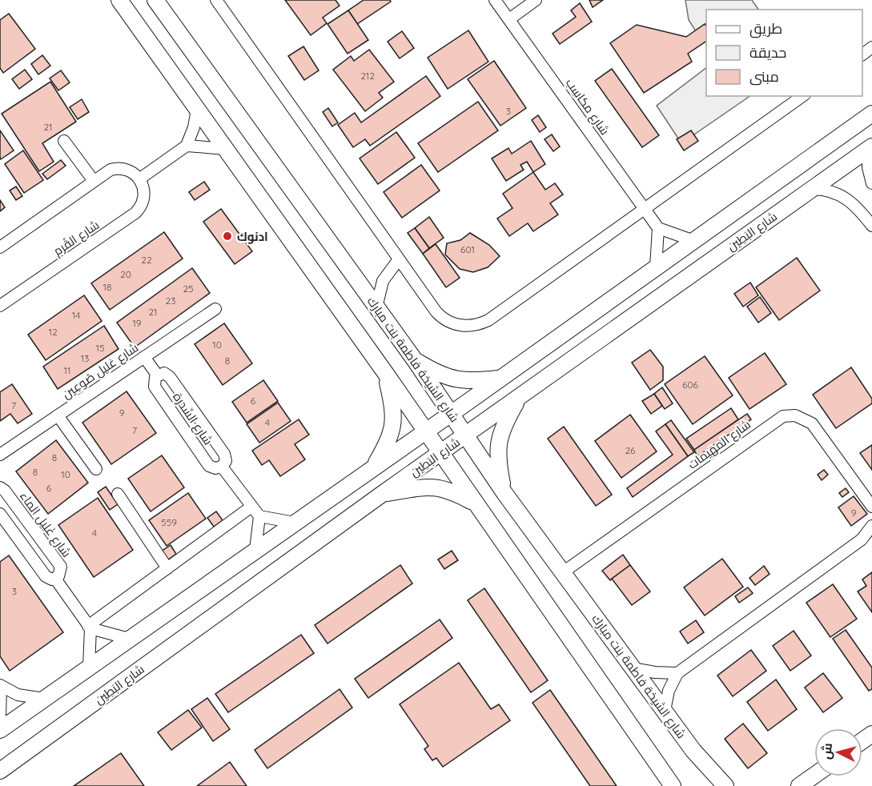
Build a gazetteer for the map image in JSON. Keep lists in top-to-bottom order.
{
  "streets": {
    "main road": ["شارع البَطِين", "شارع الشيخة فاطمة بنت مبارك"],
    "street": [
      "شارع مكاسِب",
      "شارع القُرم",
      "شارع غليل صُوعِين",
      "شارع السِّدرة",
      "شارع المهَيمات",
      "شارع غَلِيل الماء"
    ]
  },
  "crossings": [
    ["شارع البَطِين", "شارع الشيخة فاطمة بنت مبارك"],
    ["شارع الشيخة فاطمة بنت مبارك", "شارع المهَيمات"],
    ["شارع غليل صُوعِين", "شارع السِّدرة"]
  ],
  "places": ["ادنوك"],
  "house_numbers": [
    "212",
    "3",
    "21",
    "601",
    "22",
    "20",
    "18",
    "25",
    "23",
    "21",
    "14",
    "19",
    "12",
    "10",
    "15",
    "13",
    "8",
    "11",
    "606",
    "6",
    "7",
    "9",
    "4",
    "7",
    "26",
    "8",
    "8",
    "10",
    "6",
    "9",
    "559",
    "4",
    "3"
  ],
  "legend": ["طريق", "حديقة", "مبنى"],
  "north": "left"
}
